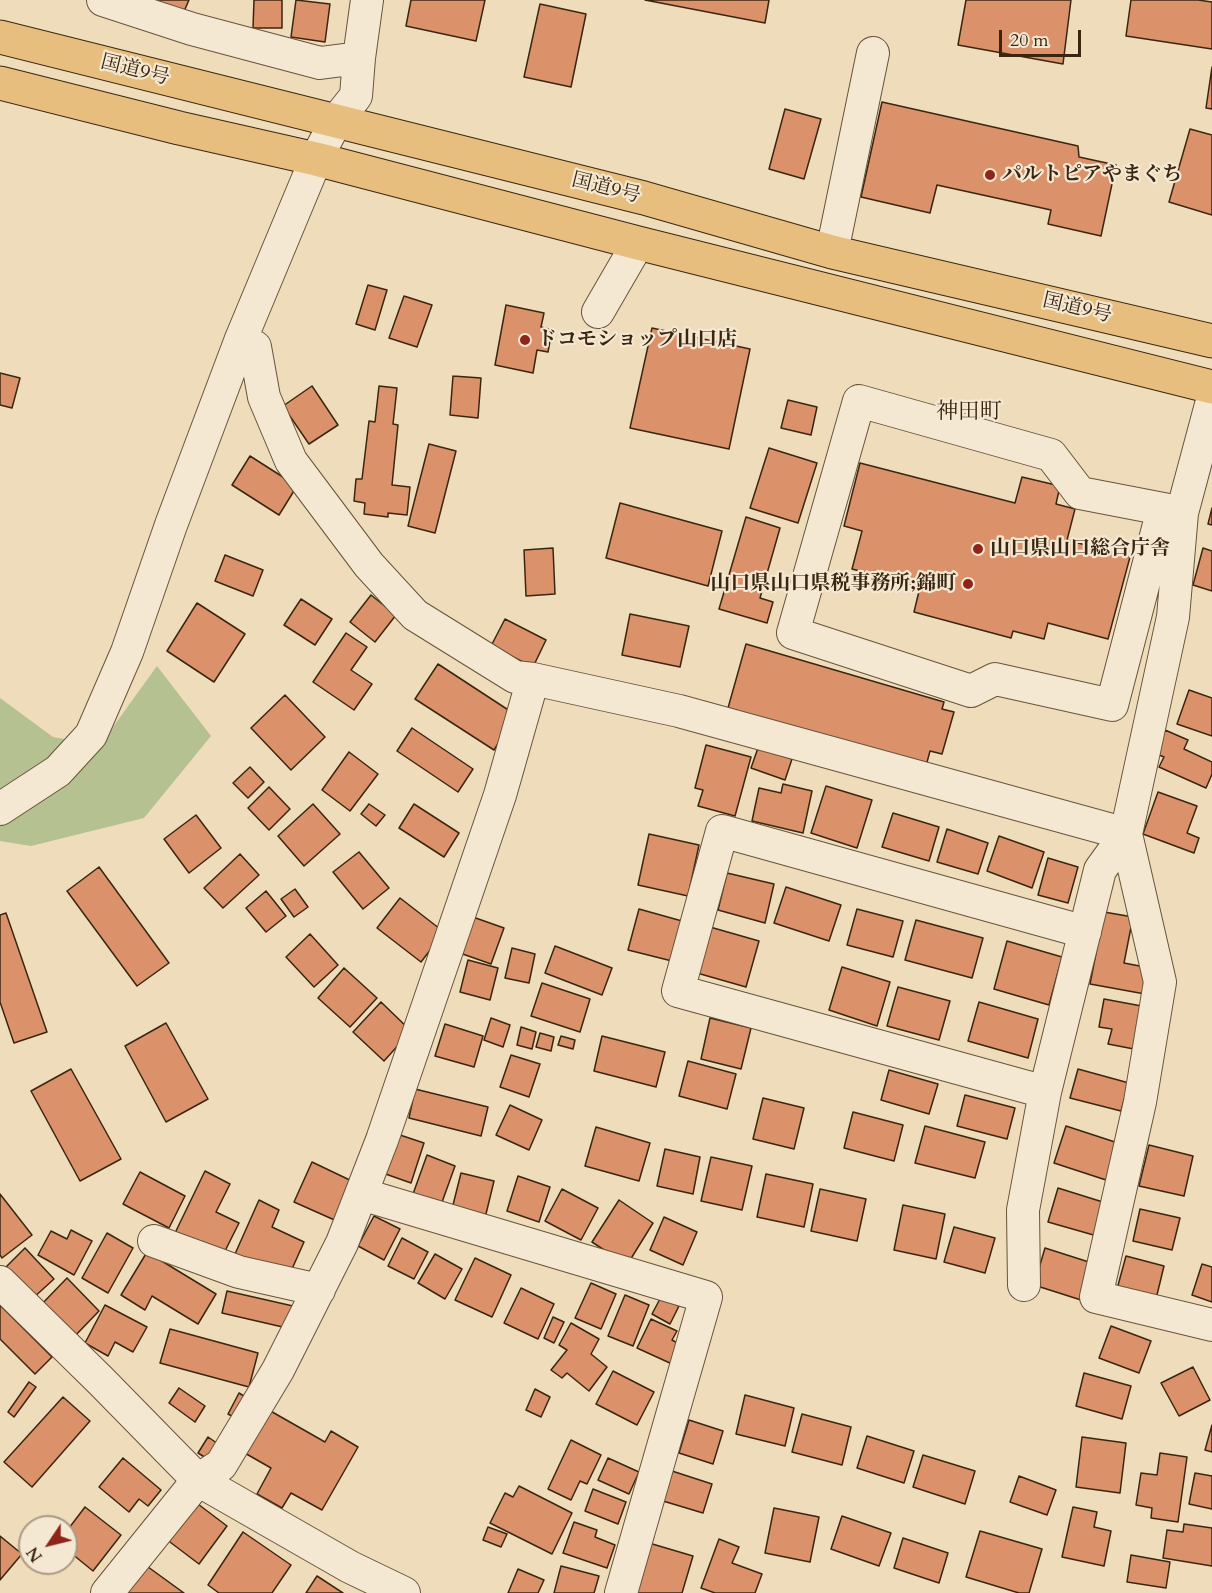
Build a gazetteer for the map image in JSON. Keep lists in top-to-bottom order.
{
  "streets": {
    "highway": ["国道9号"]
  },
  "districts": ["神田町"],
  "places": [
    "パルトピアやまぐち",
    "ドコモショップ山口店",
    "山口県山口総合庁舎",
    "山口県山口県税事務所;錦町"
  ],
  "scale_bar": "20 m",
  "north": "bottom left"
}
